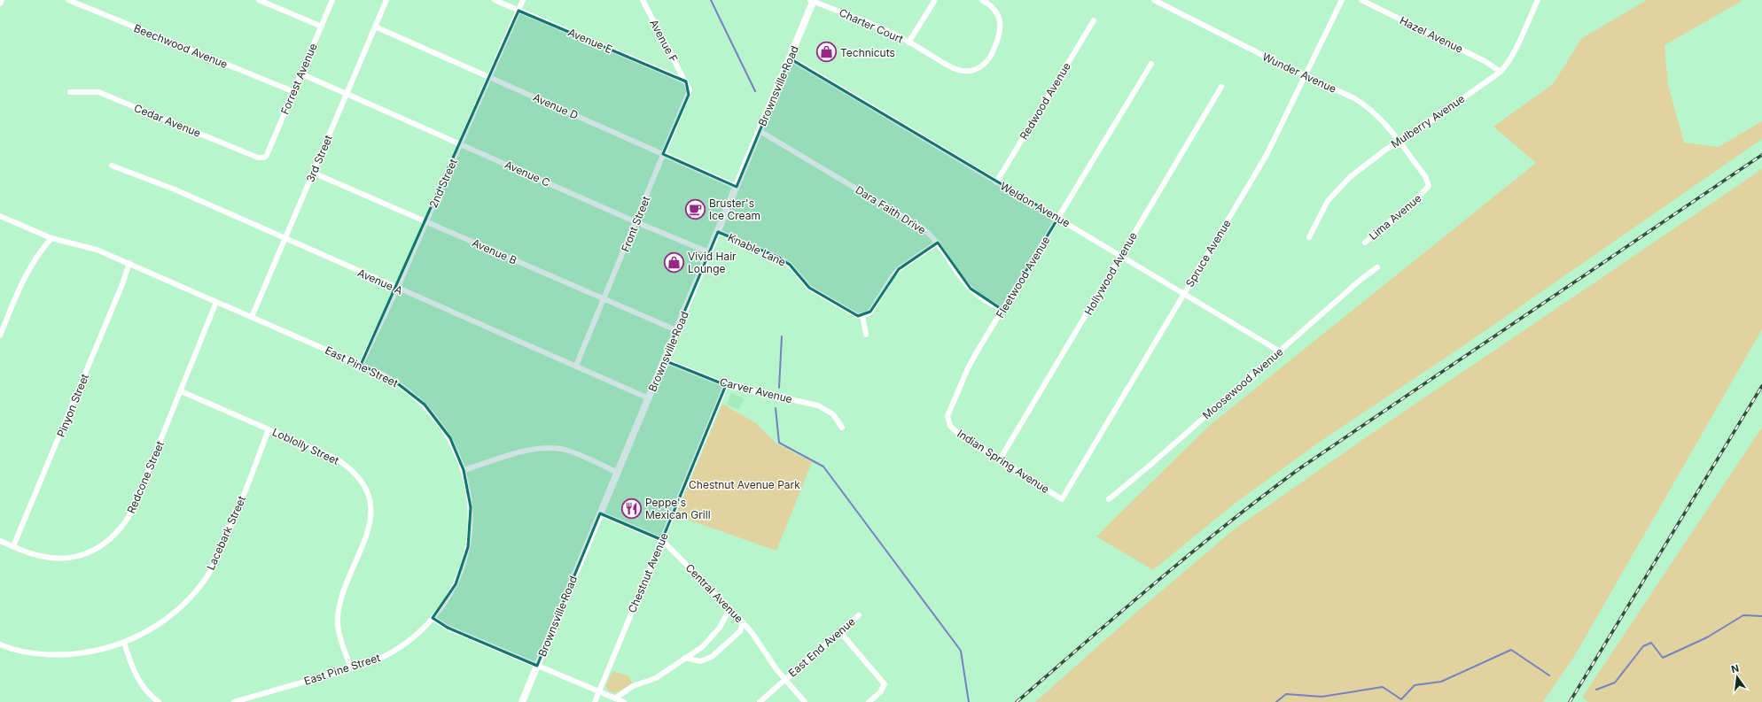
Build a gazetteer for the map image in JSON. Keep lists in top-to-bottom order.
{
  "streets": {
    "street": [
      "Charter Court",
      "Hazel Avenue",
      "Avenue E",
      "Avenue F",
      "Beechwood Avenue",
      "Wunder Avenue",
      "Forrest Avenue",
      "Brownsville Road",
      "Redwood Avenue",
      "Avenue D",
      "Cedar Avenue",
      "Mulberry Avenue",
      "3rd Street",
      "Avenue C",
      "2nd Street",
      "Weldon Avenue",
      "Dara Faith Drive",
      "Lima Avenue",
      "Front Street",
      "Knable Lane",
      "Avenue B",
      "Spruce Avenue",
      "Hollywood Avenue",
      "Fleetwood Avenue",
      "Avenue A",
      "East Pine Street",
      "Moosewood Avenue",
      "Carver Avenue",
      "Pinyon Street",
      "Loblolly Street",
      "Indian Spring Avenue",
      "Redcone Street",
      "Lacebark Street",
      "Chestnut Avenue",
      "Central Avenue",
      "East End Avenue"
    ]
  },
  "crossings": [
    ["Charter Court", "Brownsville Road"],
    ["Hazel Avenue", "Mulberry Avenue"],
    ["Avenue E", "Avenue F"],
    ["Avenue E", "2nd Street"],
    ["Avenue E", "Front Street"],
    ["Avenue F", "Front Street"],
    ["Beechwood Avenue", "Forrest Avenue"],
    ["Wunder Avenue", "Mulberry Avenue"],
    ["Wunder Avenue", "Lima Avenue"],
    ["Wunder Avenue", "Spruce Avenue"],
    ["Forrest Avenue", "Cedar Avenue"],
    ["Brownsville Road", "Avenue D"],
    ["Brownsville Road", "Avenue C"],
    ["Brownsville Road", "Weldon Avenue"],
    ["Brownsville Road", "Dara Faith Drive"],
    ["Brownsville Road", "Knable Lane"],
    ["Brownsville Road", "Avenue B"],
    ["Brownsville Road", "Avenue A"],
    ["Brownsville Road", "Carver Avenue"],
    ["Brownsville Road", "Central Avenue"],
    ["Redwood Avenue", "Weldon Avenue"],
    ["Avenue D", "3rd Street"],
    ["Avenue D", "2nd Street"],
    ["Avenue D", "Front Street"],
    ["3rd Street", "Avenue C"],
    ["3rd Street", "Avenue B"],
    ["3rd Street", "Avenue A"],
    ["3rd Street", "East Pine Street"],
    ["Avenue C", "2nd Street"],
    ["Avenue C", "Front Street"],
    ["2nd Street", "Avenue B"],
    ["2nd Street", "Avenue A"],
    ["2nd Street", "East Pine Street"],
    ["Weldon Avenue", "Spruce Avenue"],
    ["Weldon Avenue", "Hollywood Avenue"],
    ["Weldon Avenue", "Fleetwood Avenue"],
    ["Weldon Avenue", "Moosewood Avenue"],
    ["Dara Faith Drive", "Fleetwood Avenue"],
    ["Front Street", "Avenue B"],
    ["Front Street", "Avenue A"],
    ["Spruce Avenue", "Indian Spring Avenue"],
    ["Hollywood Avenue", "Indian Spring Avenue"],
    ["Fleetwood Avenue", "Indian Spring Avenue"],
    ["East Pine Street", "Pinyon Street"],
    ["East Pine Street", "Loblolly Street"],
    ["East Pine Street", "Redcone Street"],
    ["Carver Avenue", "Chestnut Avenue"],
    ["Pinyon Street", "Redcone Street"],
    ["Loblolly Street", "Redcone Street"],
    ["Loblolly Street", "Lacebark Street"],
    ["Chestnut Avenue", "Central Avenue"],
    ["Central Avenue", "East End Avenue"]
  ],
  "parks": ["Chestnut Avenue Park"],
  "places": {
    "shop": ["Technicuts", "Vivid Hair Lounge"],
    "cafe": ["Bruster's Ice Cream"],
    "restaurant": ["Peppe's Mexican Grill"]
  },
  "north": "top"
}
